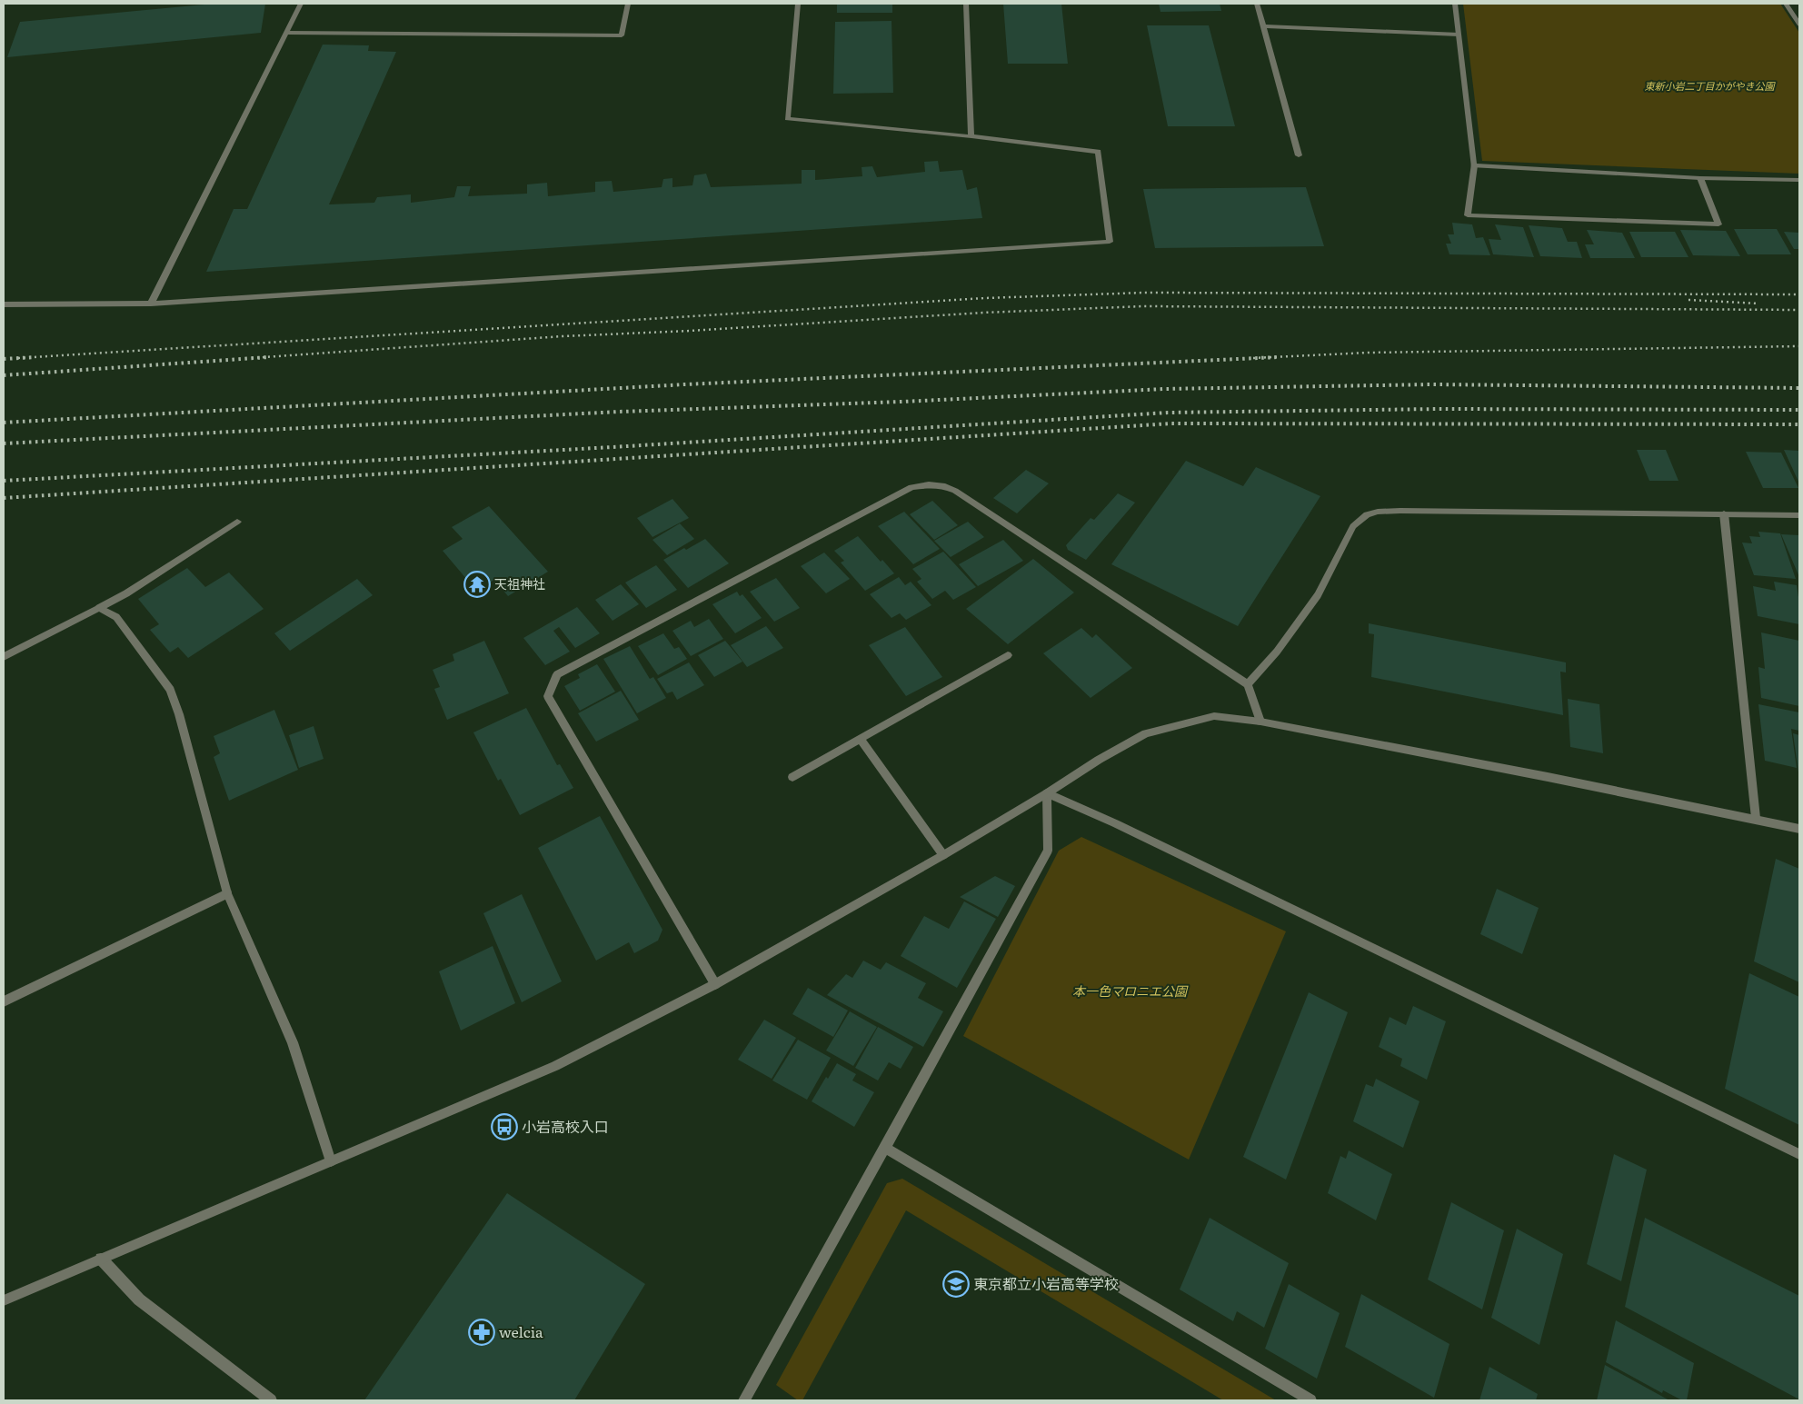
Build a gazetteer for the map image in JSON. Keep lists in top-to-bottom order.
{
  "parks": ["東新小岩二丁目かがやき公園", "本一色マロニエ公園"],
  "places": {
    "temple": ["天祖神社"],
    "bus stop": ["小岩高校入口"],
    "school or university": ["東京都立小岩高等学校"],
    "pharmacy": ["welcia"]
  }
}
